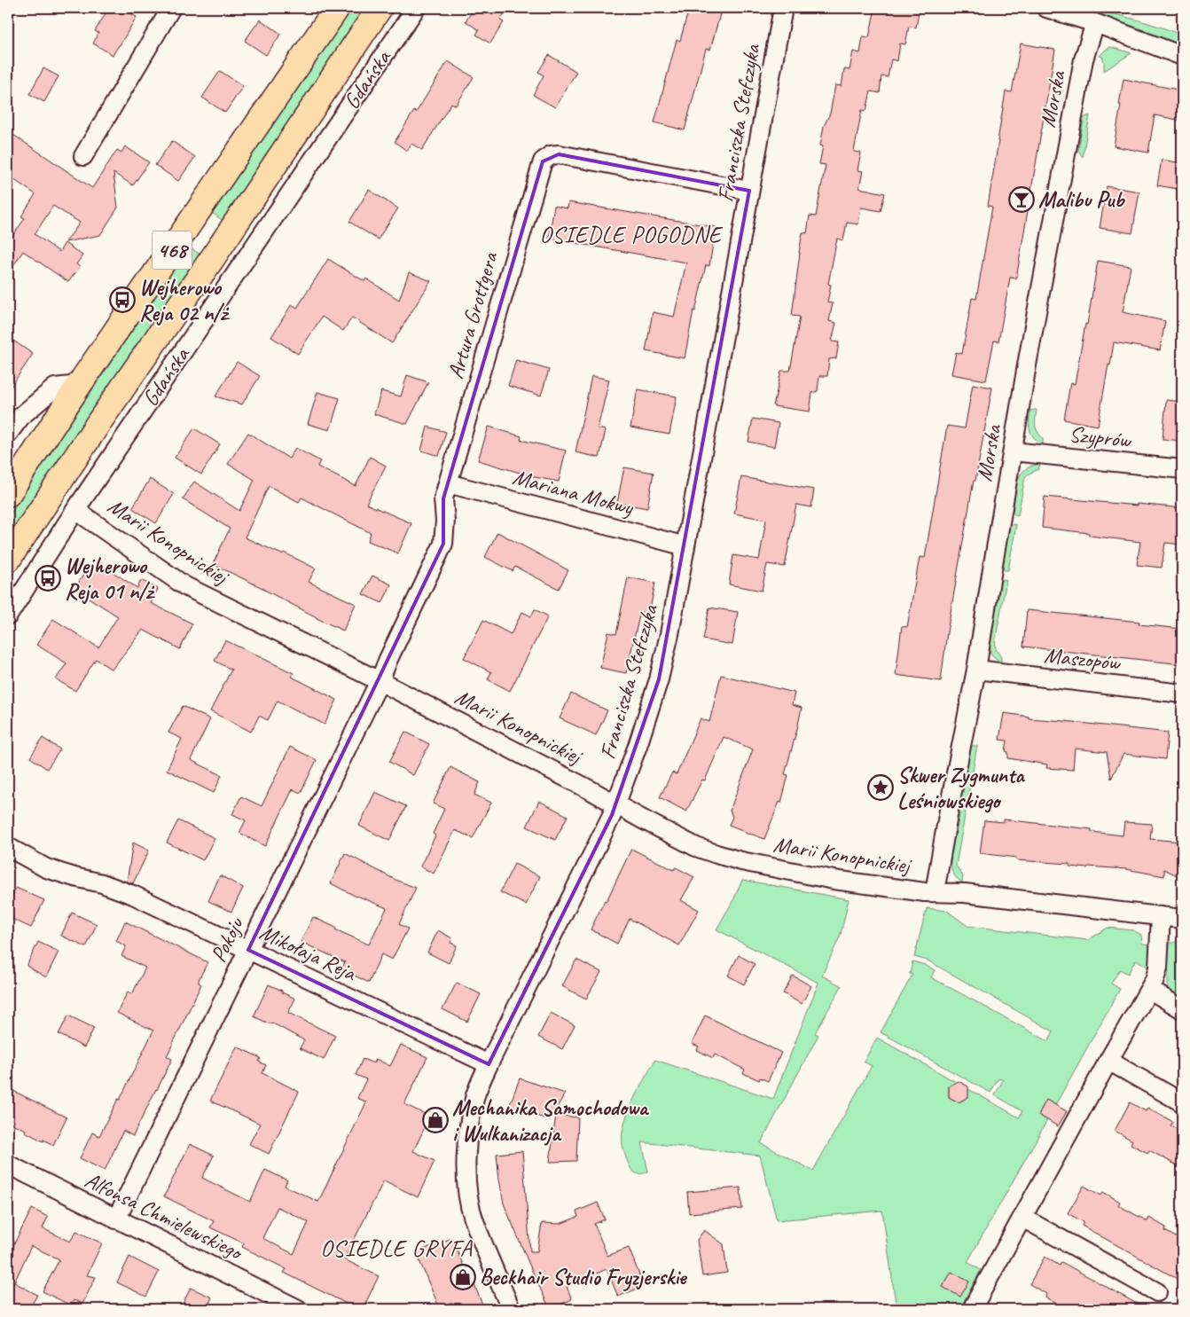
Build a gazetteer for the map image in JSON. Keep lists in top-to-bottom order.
{
  "streets": {
    "main road": ["Gdańska", "468"],
    "street": [
      "Morska",
      "Franciszka Stefczyka",
      "Artura Grottgera",
      "Szyprów",
      "Mariana Mokwy",
      "Marii Konopnickiej",
      "Maszopów",
      "Pokoju",
      "Mikołaja Reja",
      "Alfonsa Chmielewskiego"
    ]
  },
  "crossings": [
    ["Gdańska", "Marii Konopnickiej"],
    ["Morska", "Szyprów"],
    ["Morska", "Marii Konopnickiej"],
    ["Morska", "Maszopów"],
    ["Franciszka Stefczyka", "Artura Grottgera"],
    ["Franciszka Stefczyka", "Mariana Mokwy"],
    ["Franciszka Stefczyka", "Marii Konopnickiej"],
    ["Franciszka Stefczyka", "Mikołaja Reja"],
    ["Artura Grottgera", "Mariana Mokwy"],
    ["Artura Grottgera", "Marii Konopnickiej"],
    ["Artura Grottgera", "Pokoju"],
    ["Marii Konopnickiej", "Pokoju"],
    ["Pokoju", "Mikołaja Reja"],
    ["Pokoju", "Alfonsa Chmielewskiego"]
  ],
  "districts": ["OSIEDLE POGODNE", "OSIEDLE GRYFA"],
  "places": {
    "bar": ["Malibu Pub"],
    "bus stop": ["Wejherowo Reja 02 n/ż", "Wejherowo Reja 01 n/ż"],
    "place": ["Skwer Zygmunta Leśniowskiego"],
    "shop": ["Mechanika Samochodowa i Wulkanizacja", "Beckhair Studio Fryzjerskie"]
  }
}
